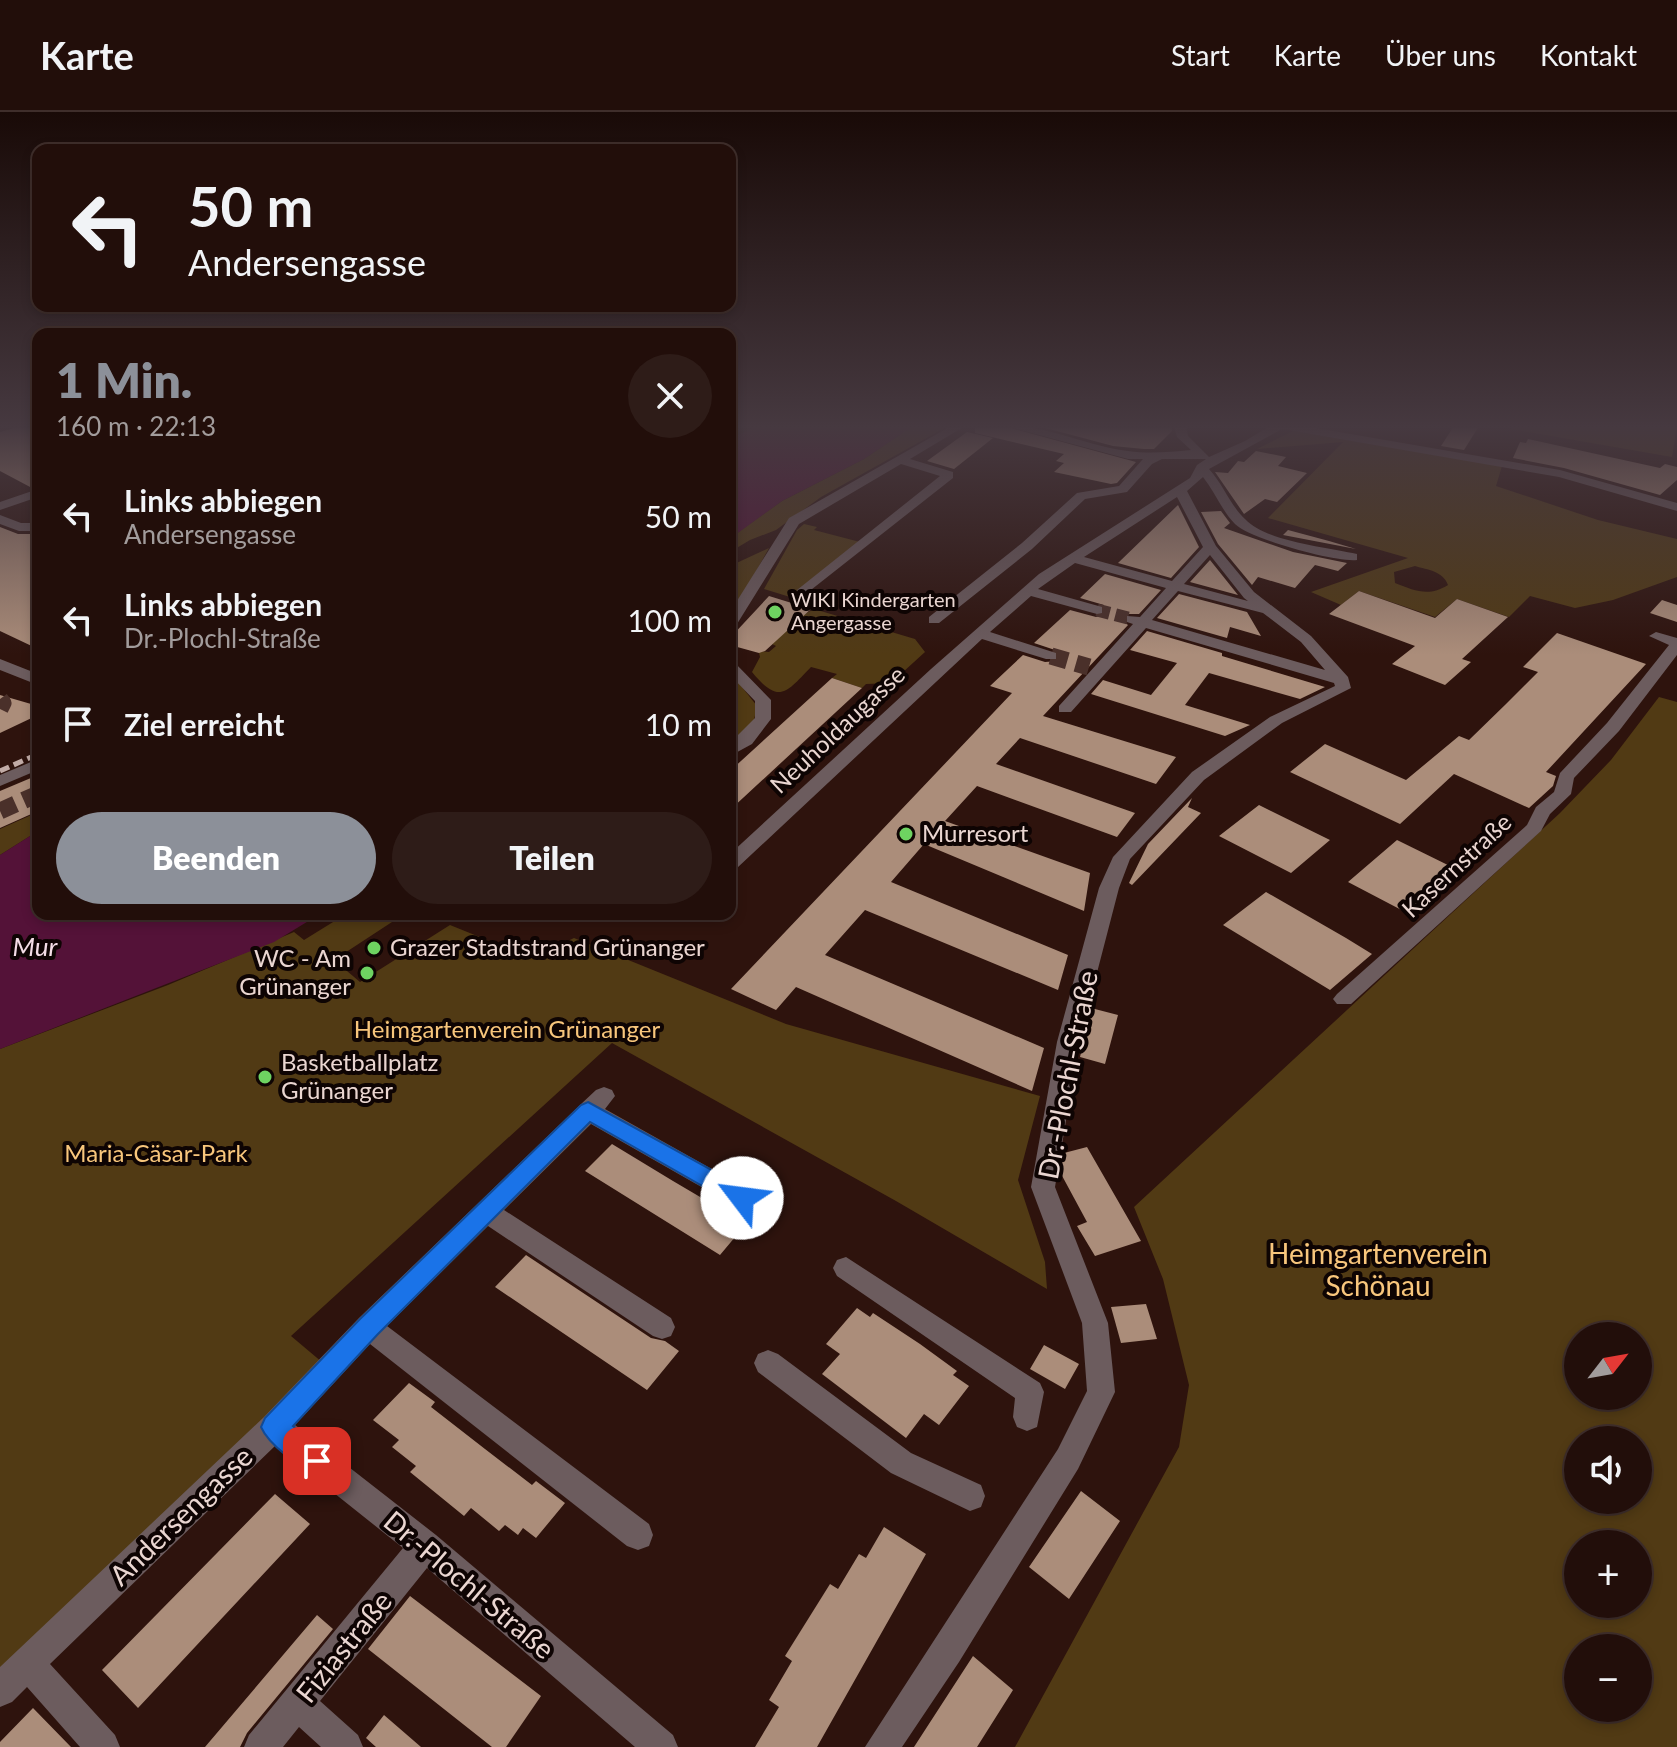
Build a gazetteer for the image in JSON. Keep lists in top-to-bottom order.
{
  "streets": {
    "street": [
      "Neuholdaugasse",
      "Kasernstraße",
      "Dr.-Plochl-Straße",
      "Andersengasse",
      "Fiziastraße"
    ]
  },
  "crossings": [
    ["Dr.-Plochl-Straße", "Andersengasse"],
    ["Dr.-Plochl-Straße", "Fiziastraße"]
  ],
  "water": ["Mur"],
  "parks": ["Heimgartenverein Grünanger", "Maria-Cäsar-Park", "Heimgartenverein Schönau"],
  "places": [
    "WIKI Kindergarten Angergasse",
    "Murresort",
    "Grazer Stadtstrand Grünanger",
    "WC - Am Grünanger",
    "Basketballplatz Grünanger"
  ],
  "north": "top right",
  "page": {
    "header": "Karte",
    "nav": [
      "Start",
      "Karte",
      "Über uns",
      "Kontakt"
    ],
    "turn": ["50 m", "Andersengasse"],
    "heading": ["1 Min.", "160 m · 22:13"],
    "list": [
      {
        "name": "Links abbiegen",
        "note": "Andersengasse",
        "value": "50 m"
      },
      {
        "name": "Links abbiegen",
        "note": "Dr.-Plochl-Straße",
        "value": "100 m"
      },
      {
        "name": "Ziel erreicht",
        "value": "10 m"
      }
    ],
    "buttons": ["Beenden", "Teilen"],
    "map_buttons": ["+", "−"]
  }
}
